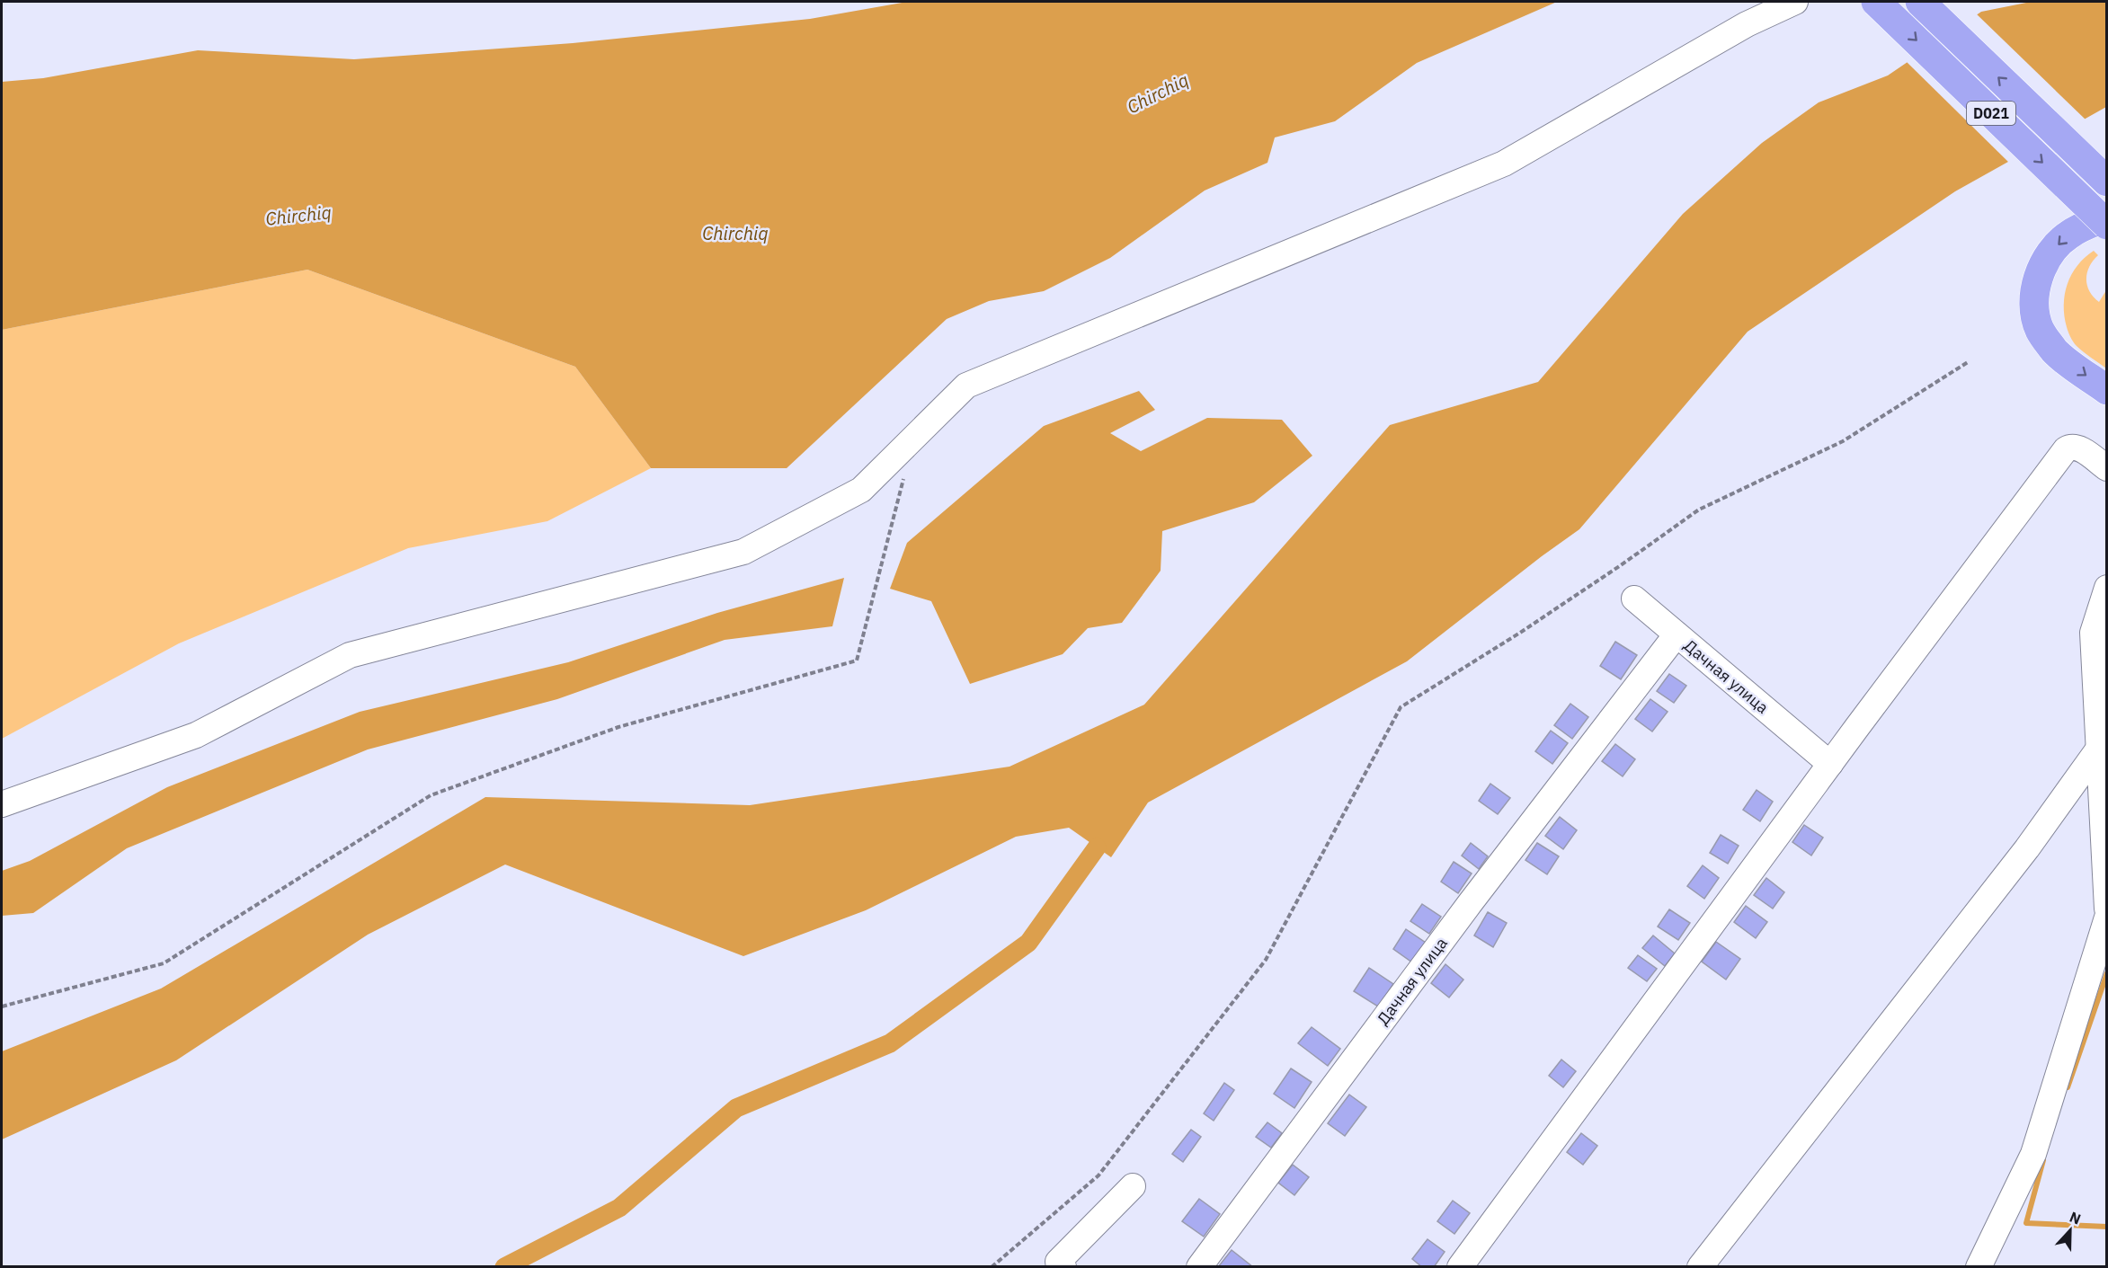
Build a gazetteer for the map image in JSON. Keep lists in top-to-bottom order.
{
  "streets": {
    "highway": ["D021"],
    "street": ["Дачная улица"]
  },
  "water": ["Chirchiq"],
  "north": "top"
}
